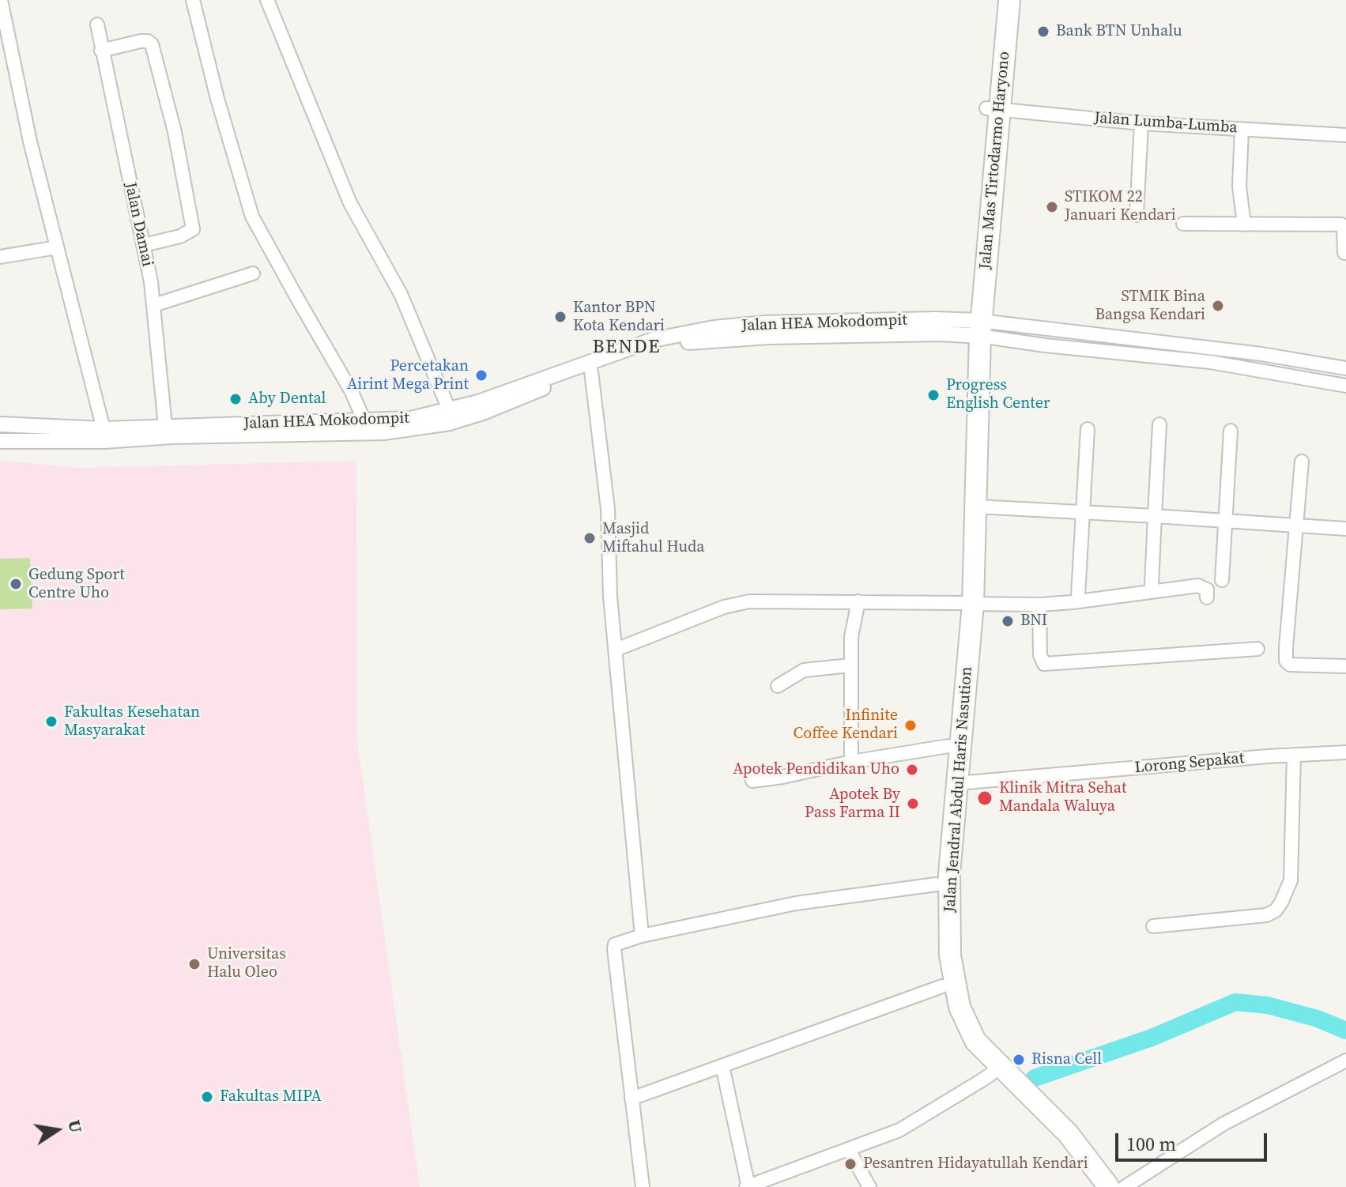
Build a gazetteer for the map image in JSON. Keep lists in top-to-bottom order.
{
  "streets": {
    "highway": ["Jalan Mas Tirtodarmo Haryono", "Jalan Jendral Abdul Haris Nasution"],
    "street": [
      "Jalan Lumba-Lumba",
      "Jalan Damai",
      "Jalan HEA Mokodompit",
      "Lorong Sepakat"
    ]
  },
  "crossings": [
    ["Jalan Lumba-Lumba", "Jalan Mas Tirtodarmo Haryono"],
    ["Jalan Mas Tirtodarmo Haryono", "Jalan HEA Mokodompit"],
    ["Jalan Mas Tirtodarmo Haryono", "Jalan Jendral Abdul Haris Nasution"],
    ["Jalan Damai", "Jalan HEA Mokodompit"],
    ["Jalan HEA Mokodompit", "Jalan Jendral Abdul Haris Nasution"],
    ["Lorong Sepakat", "Jalan Jendral Abdul Haris Nasution"]
  ],
  "districts": ["BENDE"],
  "places": [
    "Bank BTN Unhalu",
    "STIKOM 22 Januari Kendari",
    "STMIK Bina Bangsa Kendari",
    "Kantor BPN Kota Kendari",
    "Percetakan Airint Mega Print",
    "Progress English Center",
    "Aby Dental",
    "Masjid Miftahul Huda",
    "Gedung Sport Centre Uho",
    "BNI",
    "Fakultas Kesehatan Masyarakat",
    "Infinite Coffee Kendari",
    "Apotek Pendidikan Uho",
    "Klinik Mitra Sehat Mandala Waluya",
    "Apotek By Pass Farma II",
    "Universitas Halu Oleo",
    "Risna Cell",
    "Fakultas MIPA",
    "Pesantren Hidayatullah Kendari"
  ],
  "scale_bar": "100 m",
  "north": "right"
}
